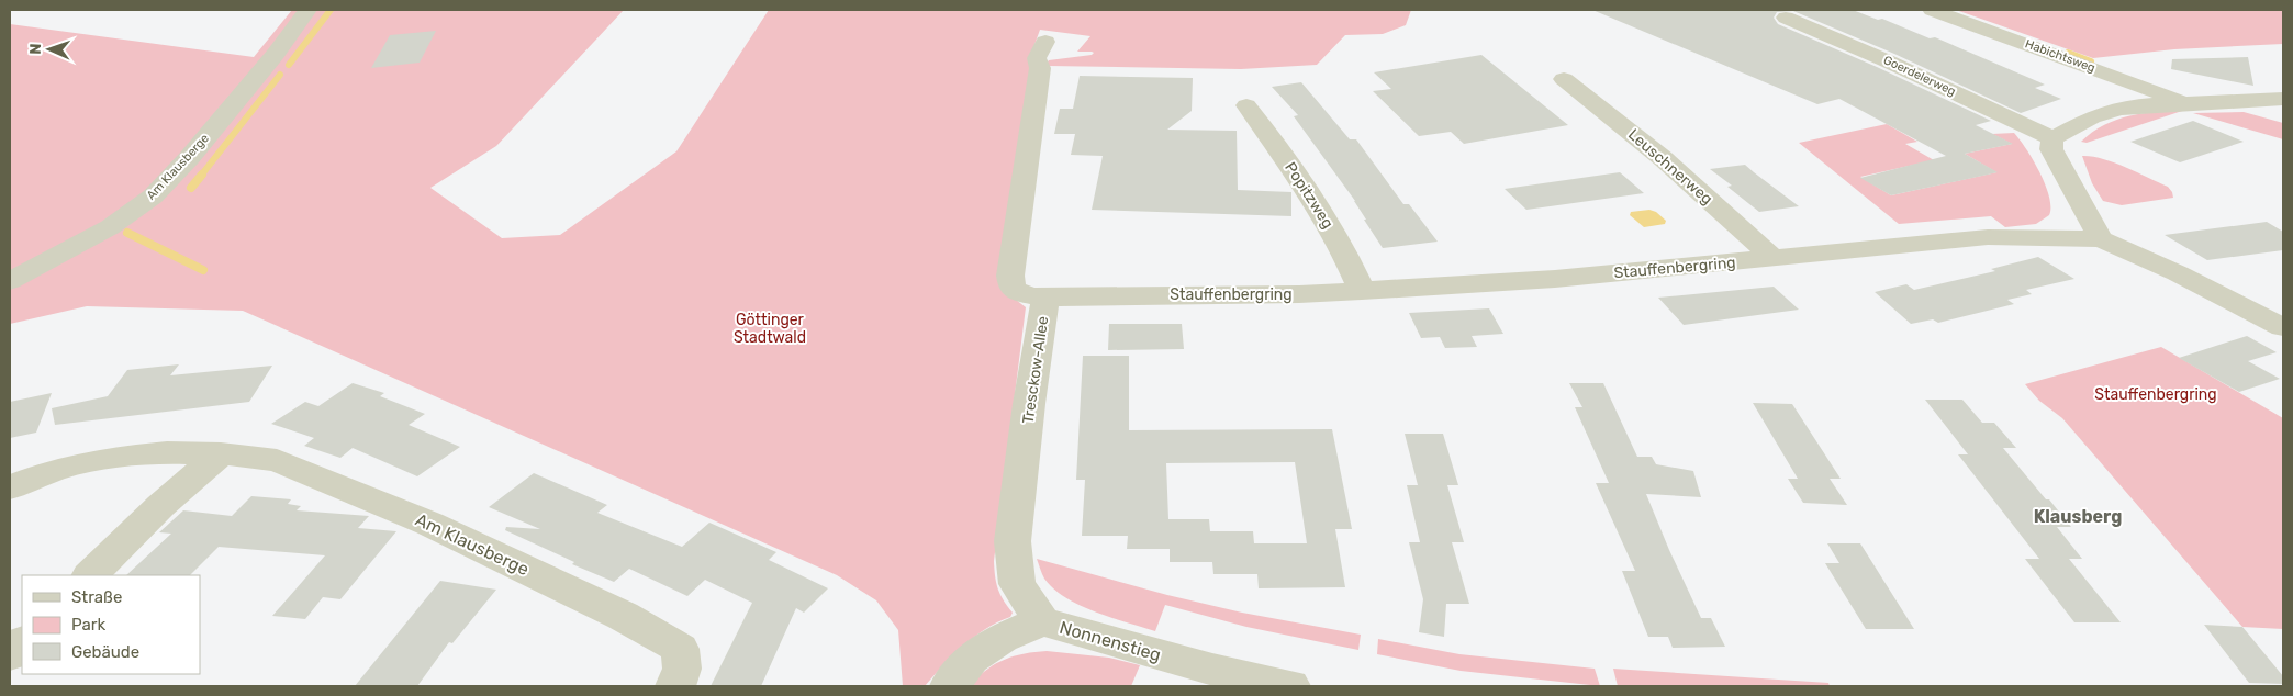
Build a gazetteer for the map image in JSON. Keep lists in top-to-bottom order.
{
  "streets": {
    "street": [
      "Habichtsweg",
      "Goerdelerweg",
      "Am Klausberge",
      "Leuschnerweg",
      "Popitzweg",
      "Stauffenbergring",
      "Tresckow-Allee",
      "Nonnenstieg"
    ]
  },
  "crossings": [
    ["Leuschnerweg", "Stauffenbergring"],
    ["Popitzweg", "Stauffenbergring"],
    ["Stauffenbergring", "Tresckow-Allee"],
    ["Tresckow-Allee", "Nonnenstieg"]
  ],
  "districts": ["Klausberg"],
  "parks": ["Göttinger Stadtwald", "Stauffenbergring"],
  "legend": ["Straße", "Park", "Gebäude"],
  "north": "left"
}
